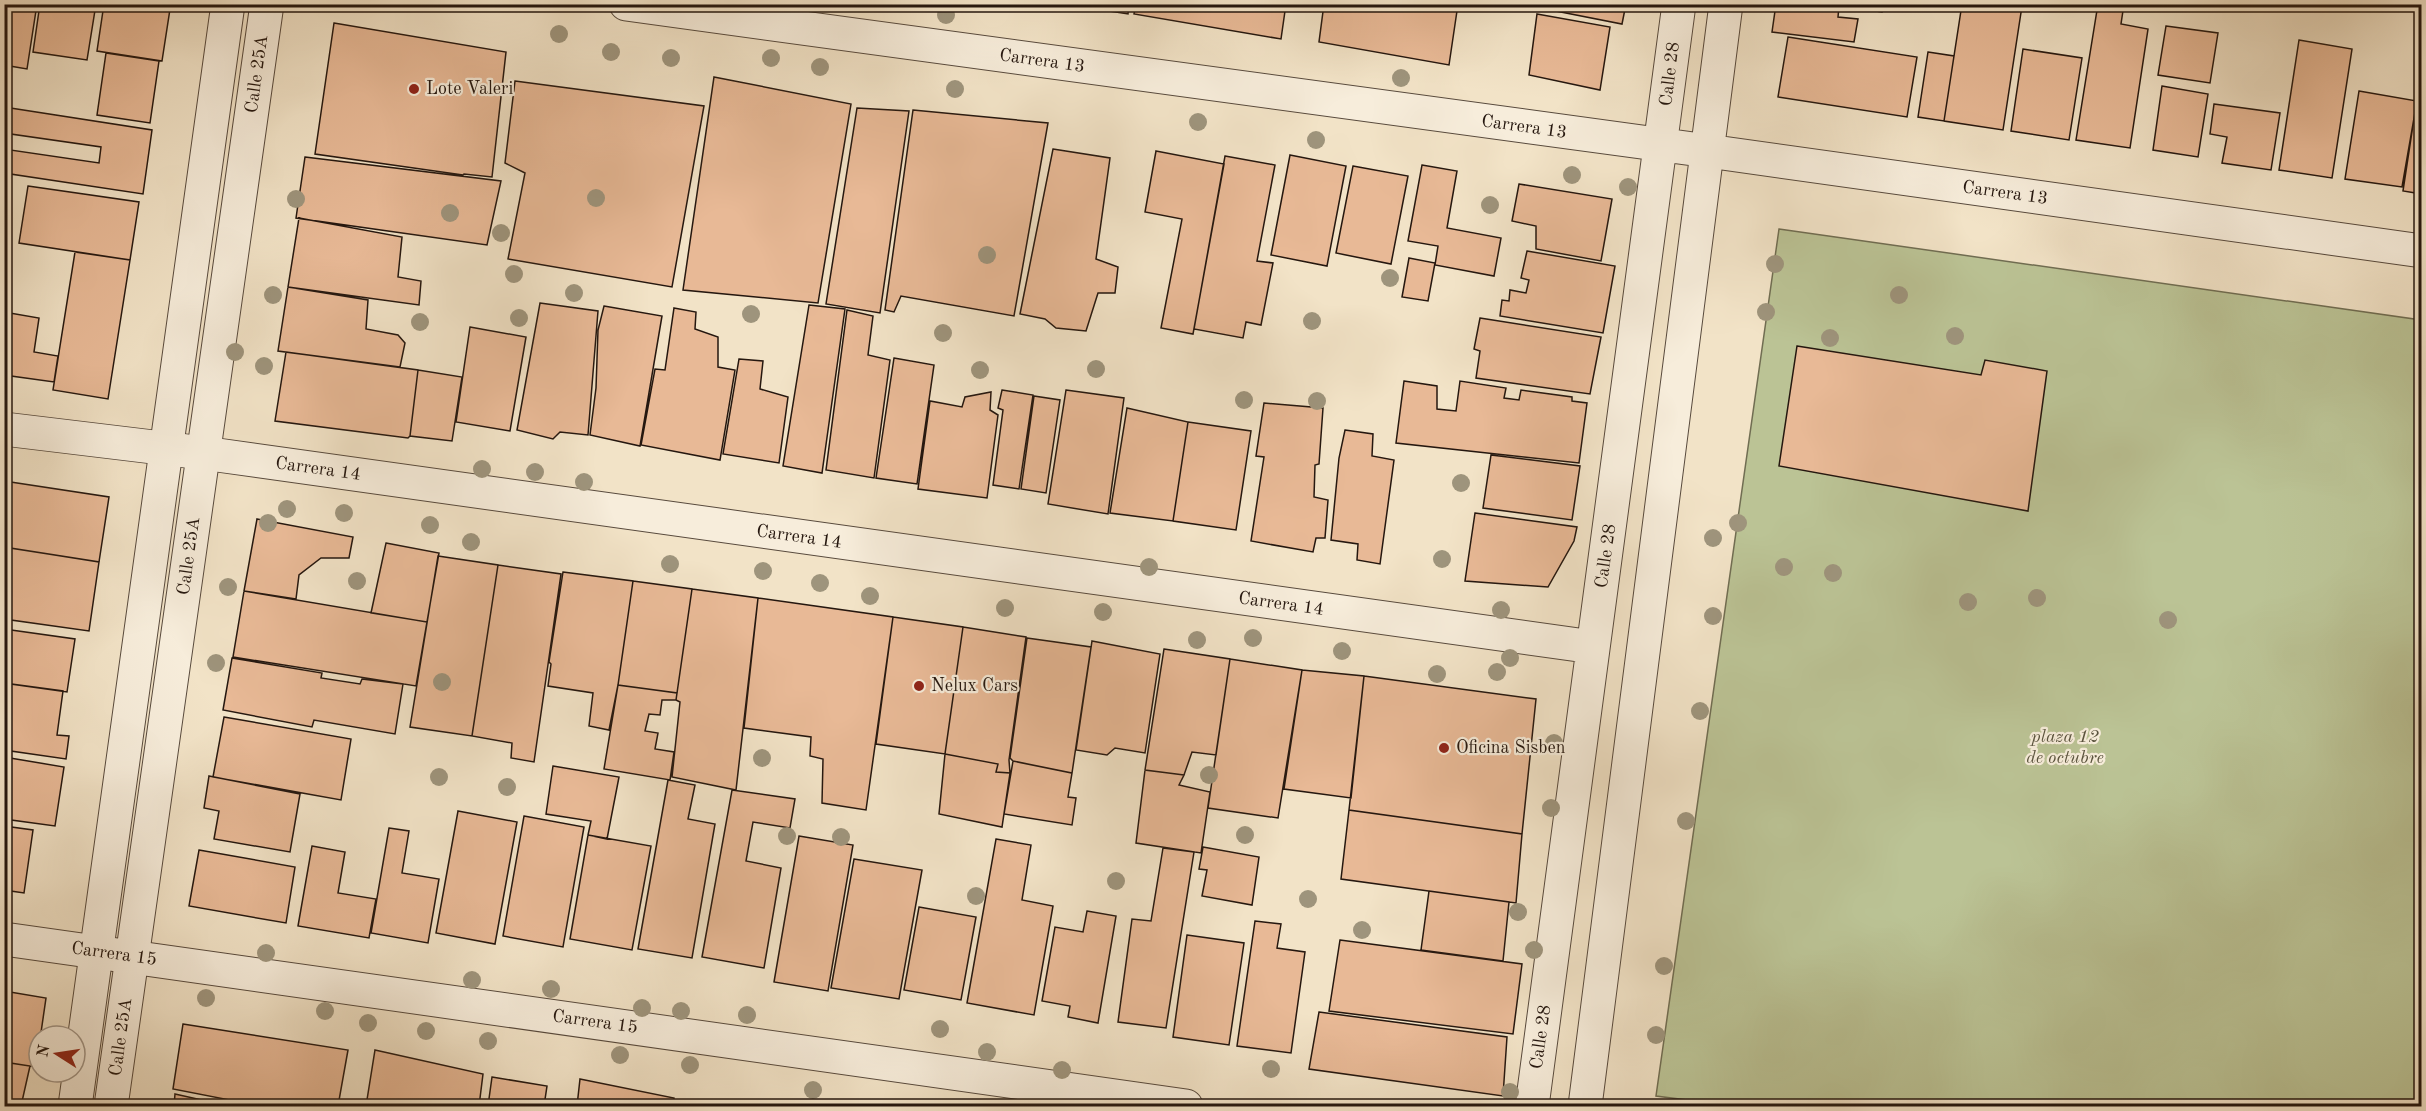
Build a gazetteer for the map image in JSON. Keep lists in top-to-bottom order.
{
  "streets": {
    "street": [
      "Carrera 13",
      "Calle 25A",
      "Calle 28",
      "Carrera 14",
      "Carrera 15"
    ]
  },
  "crossings": [
    ["Carrera 13", "Calle 28"],
    ["Calle 25A", "Carrera 14"],
    ["Calle 25A", "Carrera 15"],
    ["Calle 28", "Carrera 14"]
  ],
  "parks": ["plaza 12 de octubre"],
  "places": ["Lote Valeri", "Nelux Cars", "Oficina Sisben"],
  "north": "left"
}
